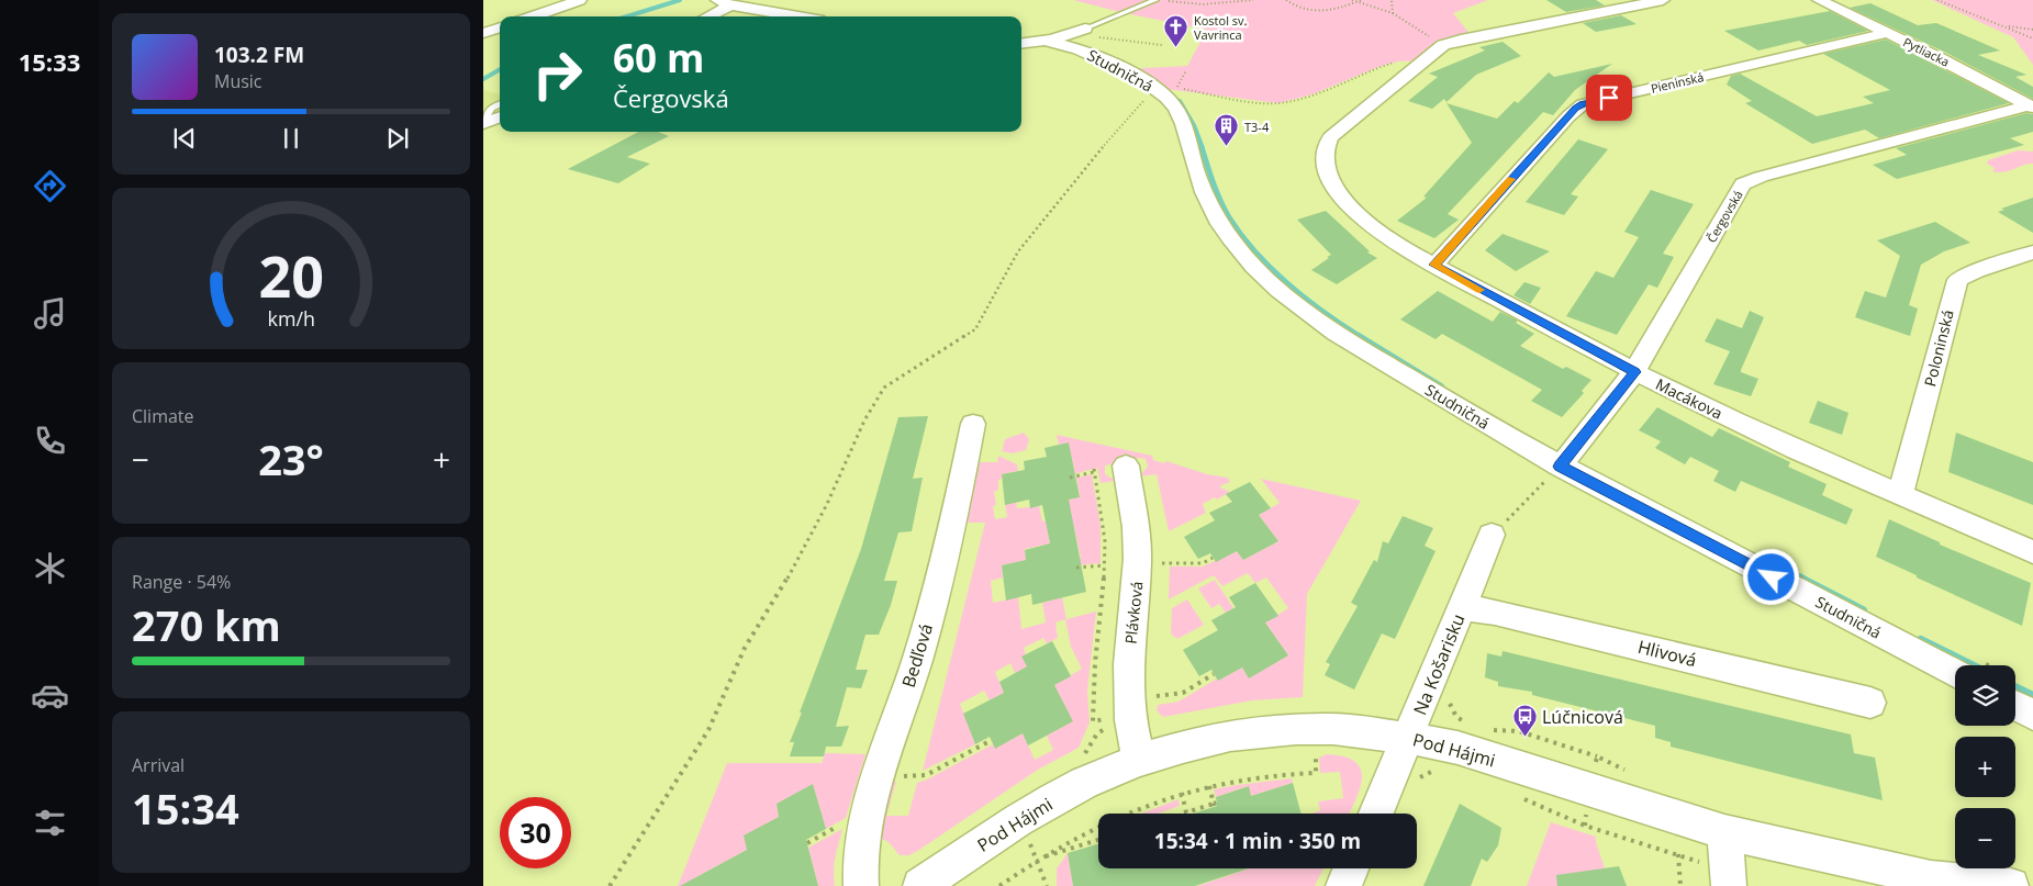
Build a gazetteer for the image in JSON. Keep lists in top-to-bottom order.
{
  "streets": {
    "street": [
      "Pytliacka",
      "Studničná",
      "Pieninská",
      "Čergovská",
      "Poloninská",
      "Macákova",
      "Plávková",
      "Hlivová",
      "Bedľová",
      "Na Košarisku",
      "Pod Hájmi"
    ]
  },
  "crossings": [
    ["Pytliacka", "Pieninská"],
    ["Pytliacka", "Čergovská"],
    ["Studničná", "Čergovská"],
    ["Pieninská", "Macákova"],
    ["Čergovská", "Macákova"],
    ["Poloninská", "Macákova"],
    ["Plávková", "Pod Hájmi"],
    ["Hlivová", "Na Košarisku"],
    ["Na Košarisku", "Pod Hájmi"]
  ],
  "places": {
    "church": ["Kostol sv. Vavrinca"],
    "building": ["T3-4"],
    "bus stop": ["Lúčnicová"]
  },
  "page": {
    "tabs": "15:33",
    "turn": ["60 m", "Čergovská"],
    "song": ["103.2 FM", "Music"],
    "tile": [
      "Climate",
      ["Range · 54%", "270 km"],
      ["Arrival", "15:34"]
    ],
    "heat": ["−", "23°", "+"],
    "map_buttons": ["+", "−"],
    "limit": "30",
    "trip": "15:34 · 1 min · 350 m",
    "gauge": ["20", "km/h"]
  }
}
